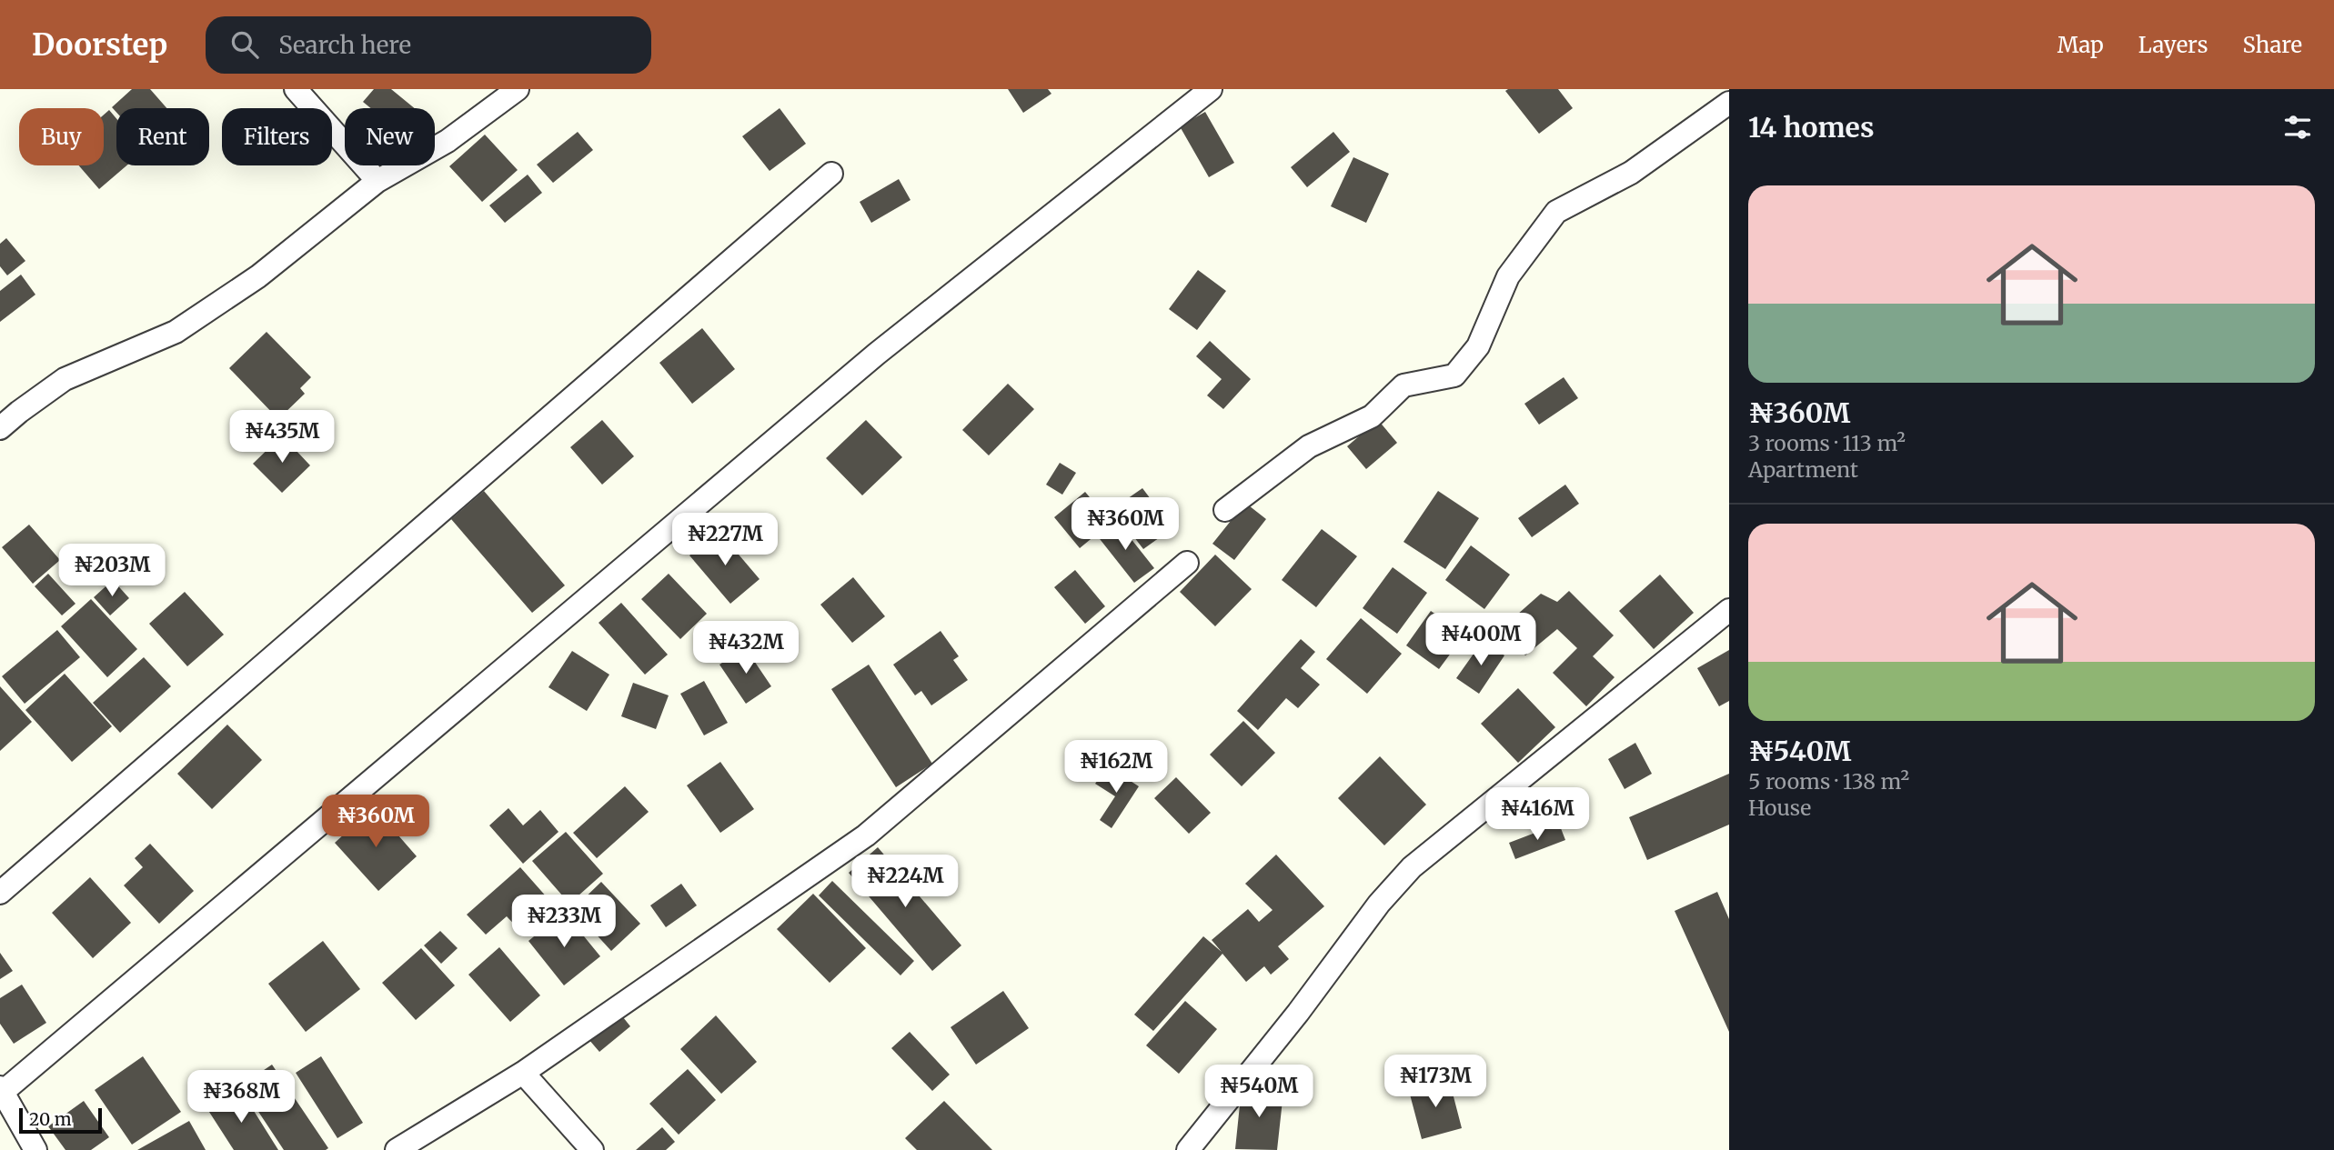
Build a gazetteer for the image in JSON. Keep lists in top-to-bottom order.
{
  "scale_bar": "20 m",
  "page": {
    "header": "Doorstep",
    "search": "Search here",
    "nav": ["Map", "Layers", "Share"],
    "heading": "14 homes",
    "chip": [
      "Buy",
      "Rent",
      "Filters",
      "New"
    ],
    "list": [
      {
        "name": "₦360M",
        "note": "3 rooms · 113 m² · Apartment"
      },
      {
        "name": "₦540M",
        "note": "5 rooms · 138 m² · House"
      }
    ],
    "price": [
      "₦435M",
      "₦360M",
      "₦227M",
      "₦203M",
      "₦400M",
      "₦432M",
      "₦162M",
      "₦416M",
      "₦360M",
      "₦224M",
      "₦233M",
      "₦173M",
      "₦540M",
      "₦368M"
    ],
    "scale": "20 m"
  }
}
